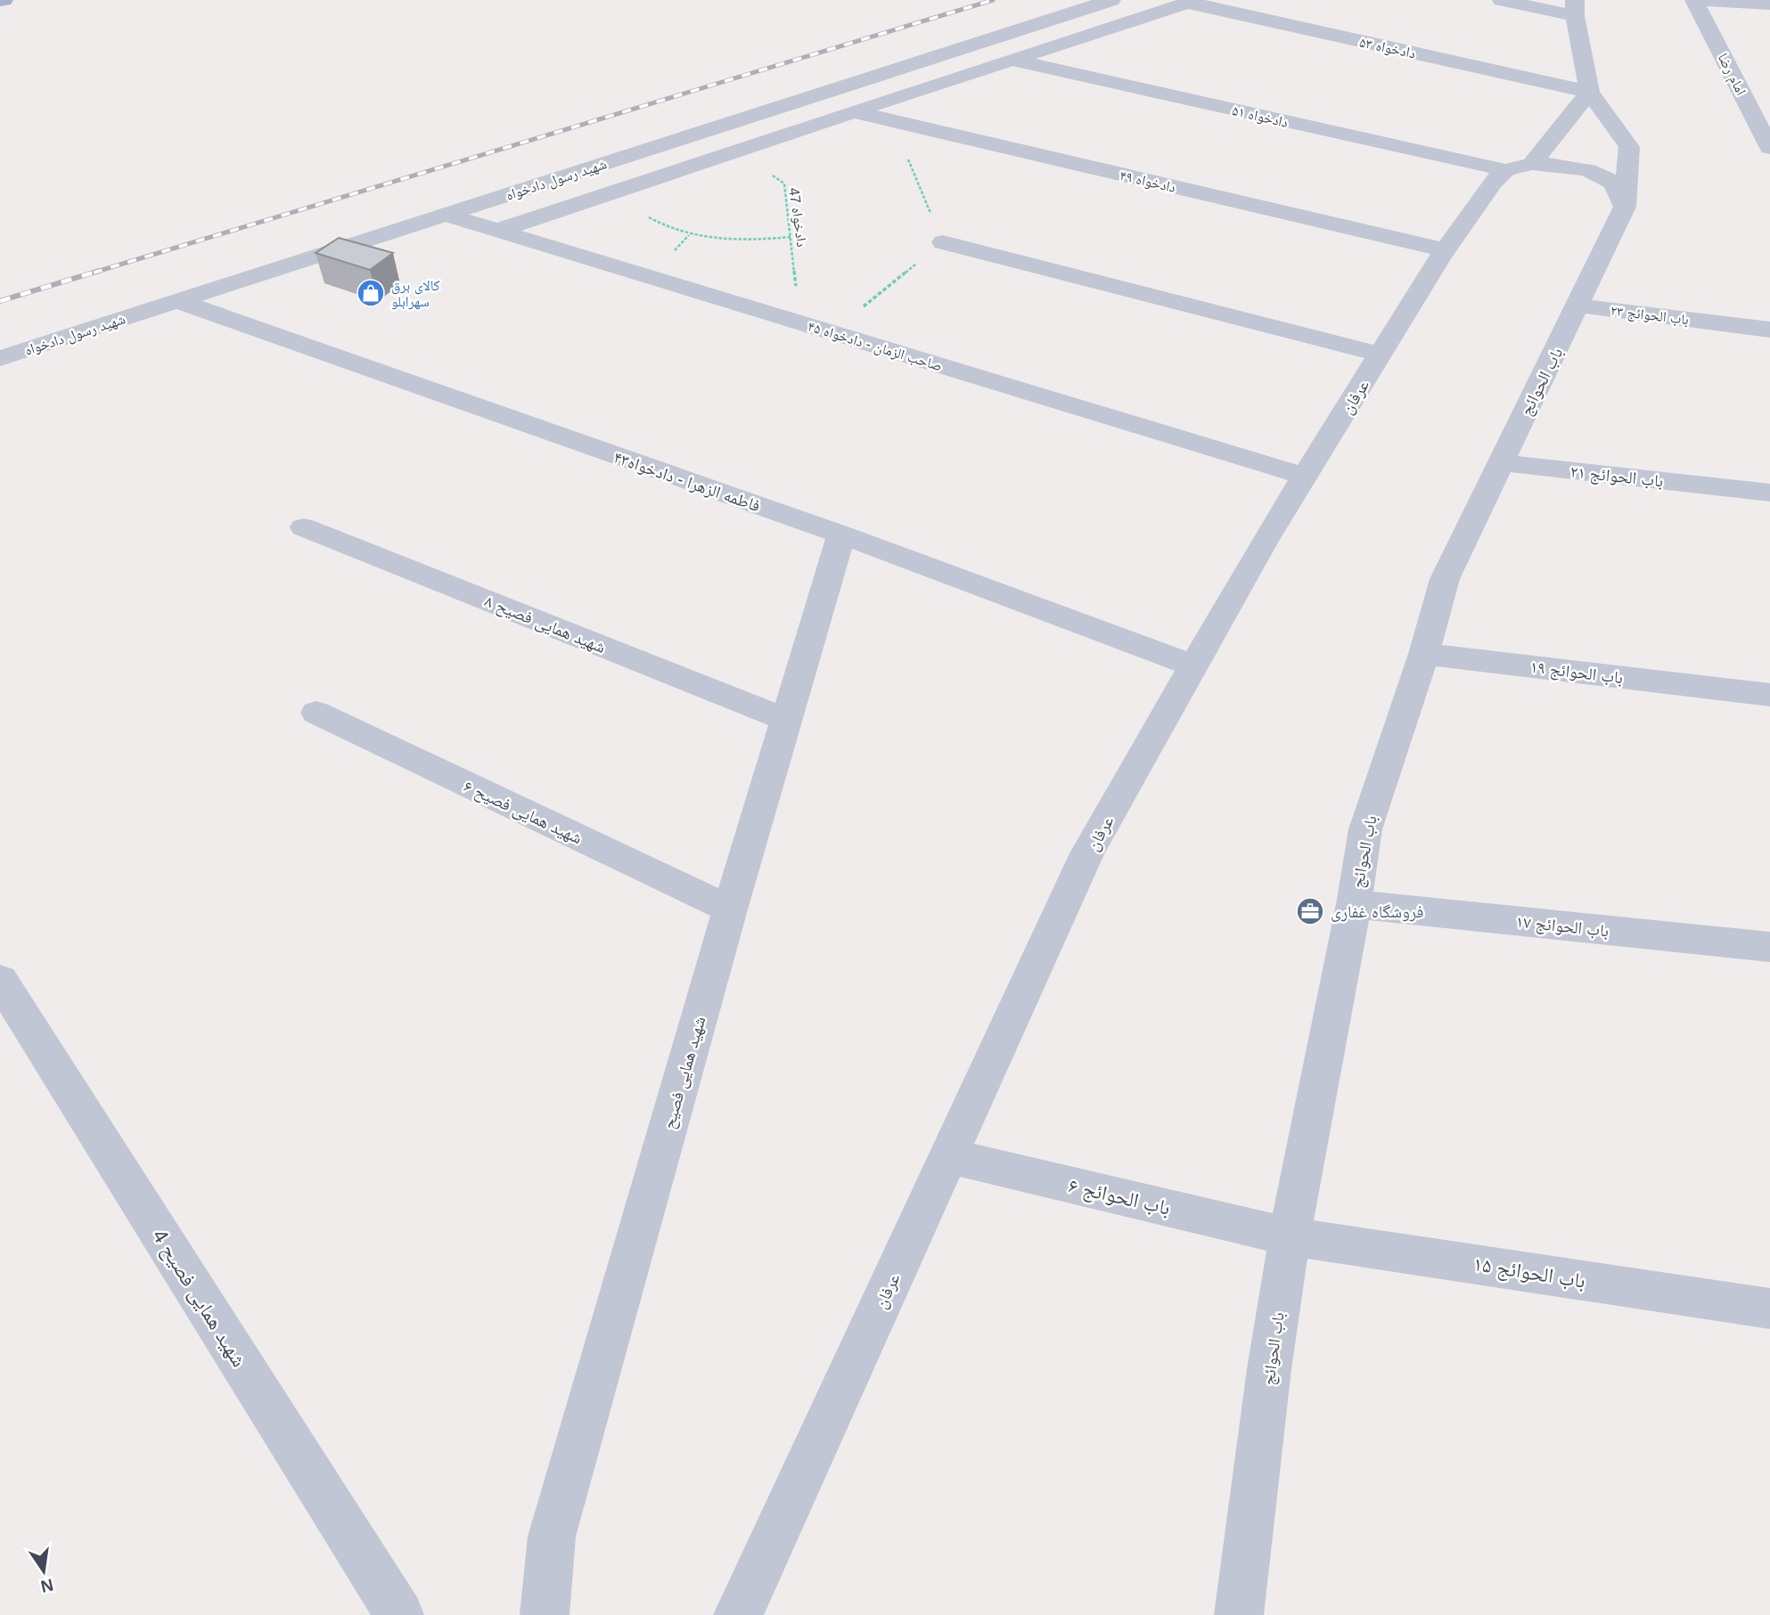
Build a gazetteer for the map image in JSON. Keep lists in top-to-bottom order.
{
  "streets": {
    "street": [
      "دادخواه ۵۳",
      "امام رضا",
      "دادخواه ۵۱",
      "شهید رسول دادخواه",
      "دادخواه ۴۹",
      "باب الحوائج ۲۳",
      "صاحب الزمان - دادخواه ۴۵",
      "باب الحوائج",
      "عرفان",
      "باب الحوائج ۲۱",
      "فاطمه الزهرا - دادخواه۴۳",
      "شهید همایی فصیح ۸",
      "باب الحوائج ۱۹",
      "شهید همایی فصیح ۶",
      "باب الحوائج ۱۷",
      "شهید همایی فصیح",
      "باب الحوائج ۶",
      "باب الحوائج ۱۵",
      "شهید همایی فصیح 4"
    ],
    "path": ["دادخواه 47"]
  },
  "crossings": [
    ["دادخواه ۵۳", "باب الحوائج"],
    ["دادخواه ۵۳", "عرفان"],
    ["دادخواه ۵۱", "عرفان"],
    ["شهید رسول دادخواه", "صاحب الزمان - دادخواه ۴۵"],
    ["شهید رسول دادخواه", "فاطمه الزهرا - دادخواه۴۳"],
    ["دادخواه ۴۹", "عرفان"],
    ["دادخواه 47", "صاحب الزمان - دادخواه ۴۵"],
    ["باب الحوائج ۲۳", "باب الحوائج"],
    ["صاحب الزمان - دادخواه ۴۵", "عرفان"],
    ["باب الحوائج", "عرفان"],
    ["باب الحوائج", "باب الحوائج ۲۱"],
    ["باب الحوائج", "باب الحوائج ۱۹"],
    ["باب الحوائج", "باب الحوائج ۱۷"],
    ["باب الحوائج", "باب الحوائج ۶"],
    ["باب الحوائج", "باب الحوائج ۱۵"],
    ["عرفان", "فاطمه الزهرا - دادخواه۴۳"],
    ["عرفان", "باب الحوائج ۶"],
    ["فاطمه الزهرا - دادخواه۴۳", "شهید همایی فصیح"],
    ["شهید همایی فصیح ۸", "شهید همایی فصیح"],
    ["شهید همایی فصیح ۶", "شهید همایی فصیح"],
    ["باب الحوائج ۶", "باب الحوائج ۱۵"]
  ],
  "places": {
    "shop": ["کالای برق سهرابلو"],
    "office": ["فروشگاه غفاری"]
  },
  "north": "bottom"
}
